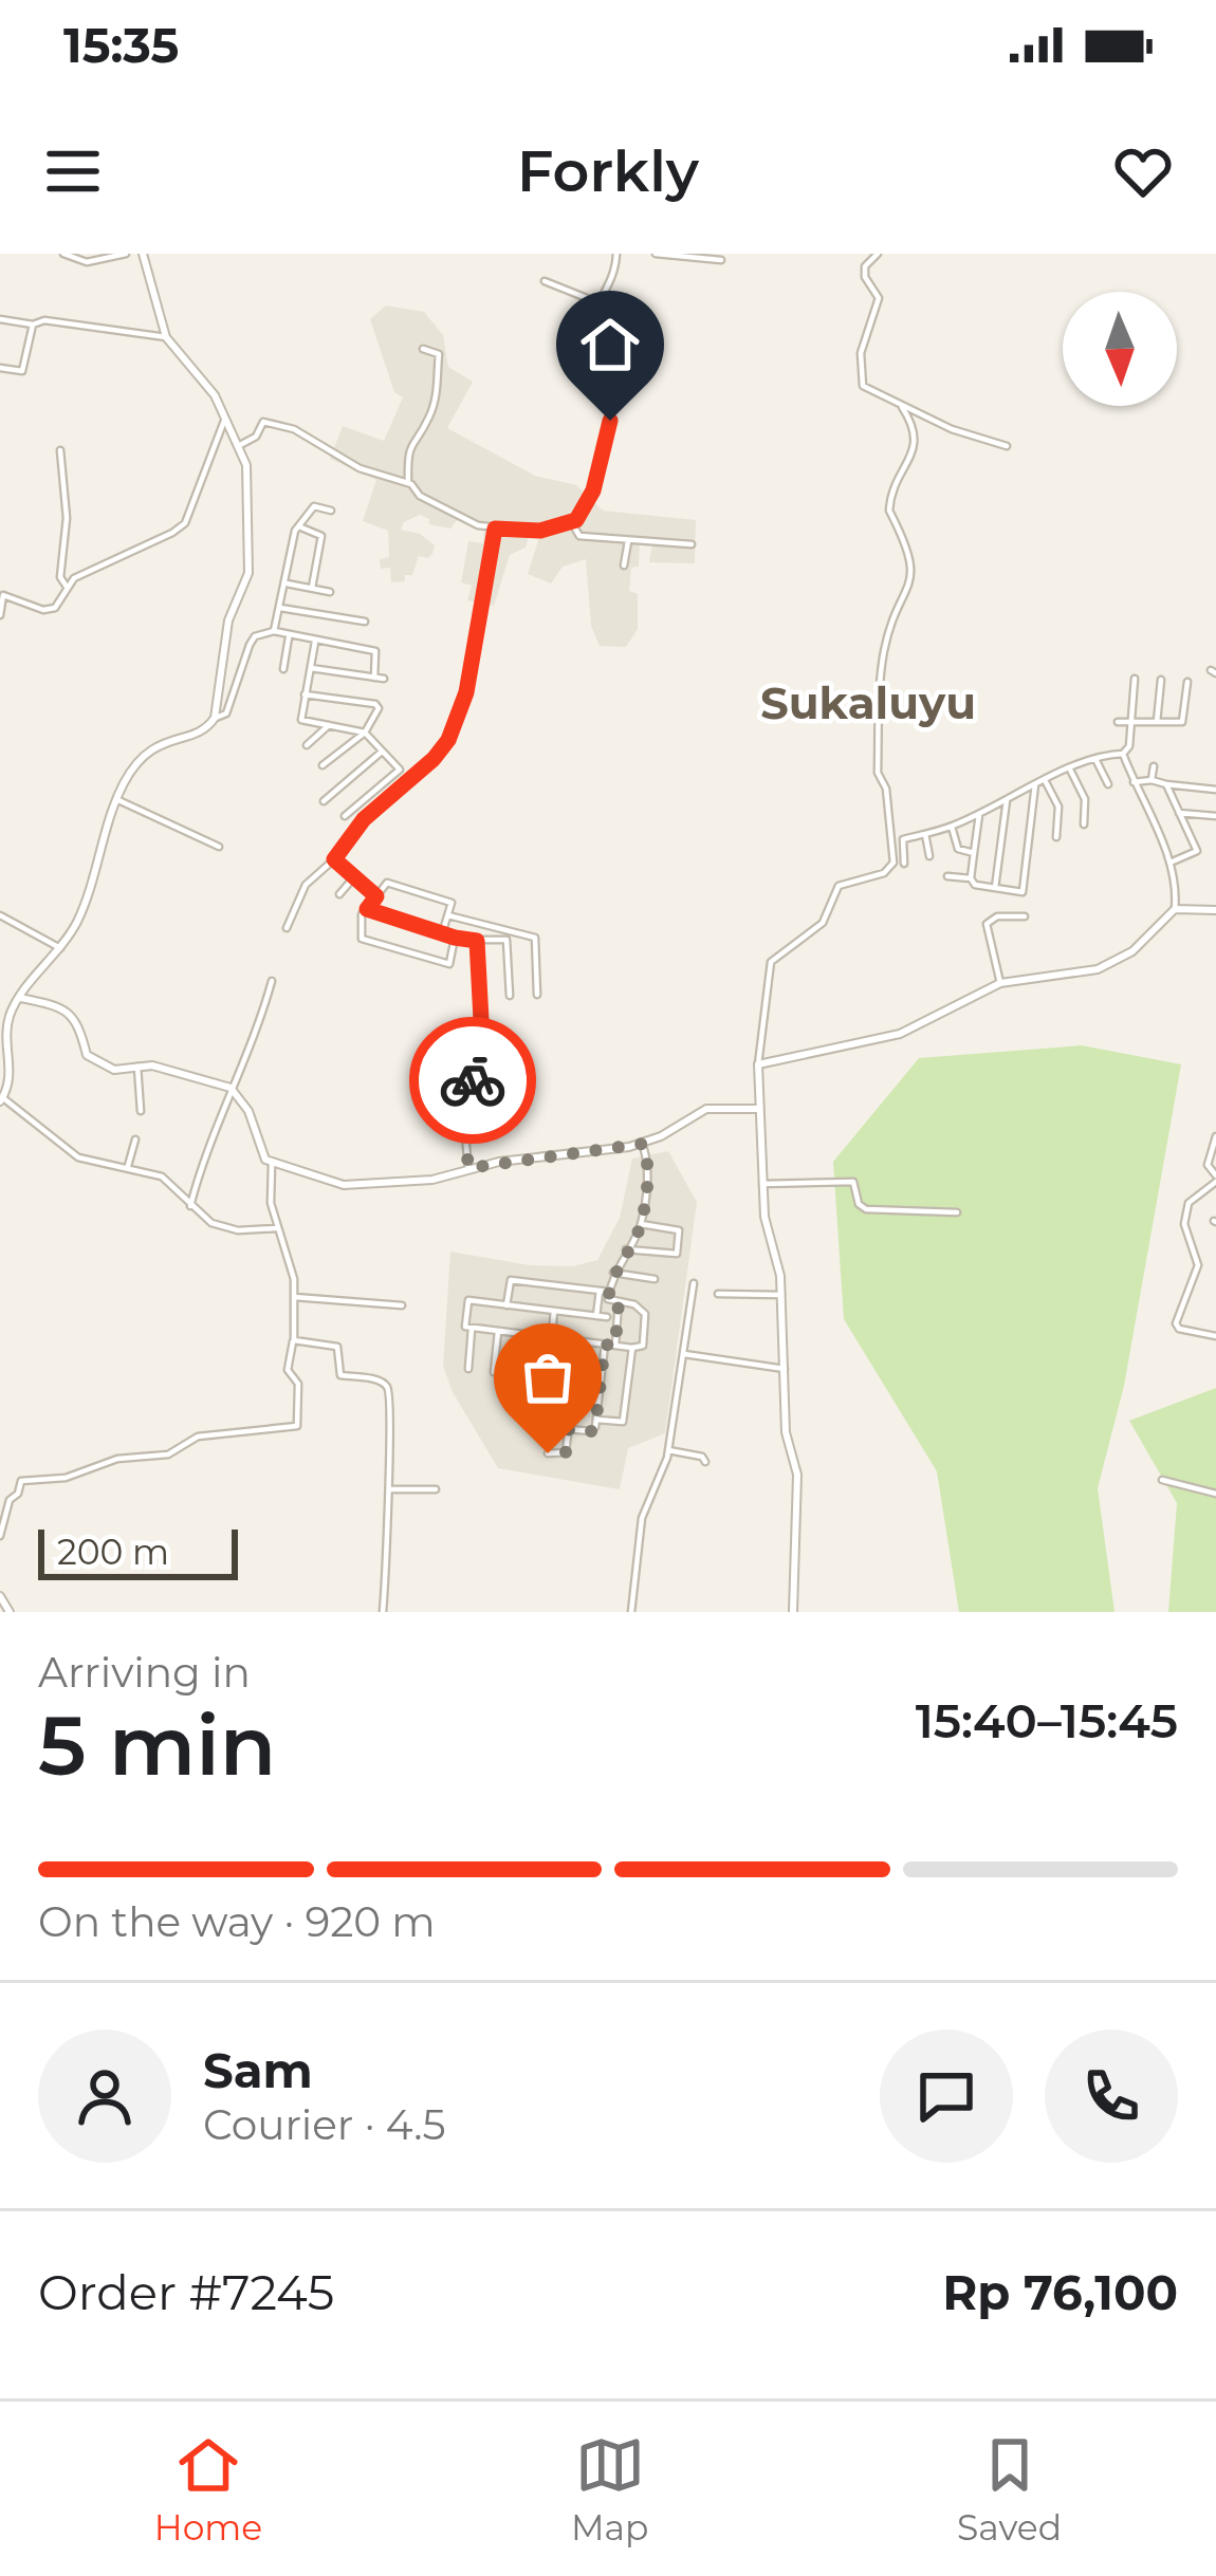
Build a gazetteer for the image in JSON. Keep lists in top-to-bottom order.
{
  "districts": ["Sukaluyu"],
  "scale_bar": "200 m",
  "north": "bottom",
  "page": {
    "status": "15:35",
    "header": "Forkly",
    "scale": "200 m",
    "heading": ["5 min", "Arriving in", "15:40–15:45"],
    "panel": [
      "Sam",
      "Courier · 4.5",
      "Order #7245",
      "Rp 76,100"
    ],
    "bar": "On the way · 920 m",
    "tabs": ["Home", "Map", "Saved"]
  }
}
